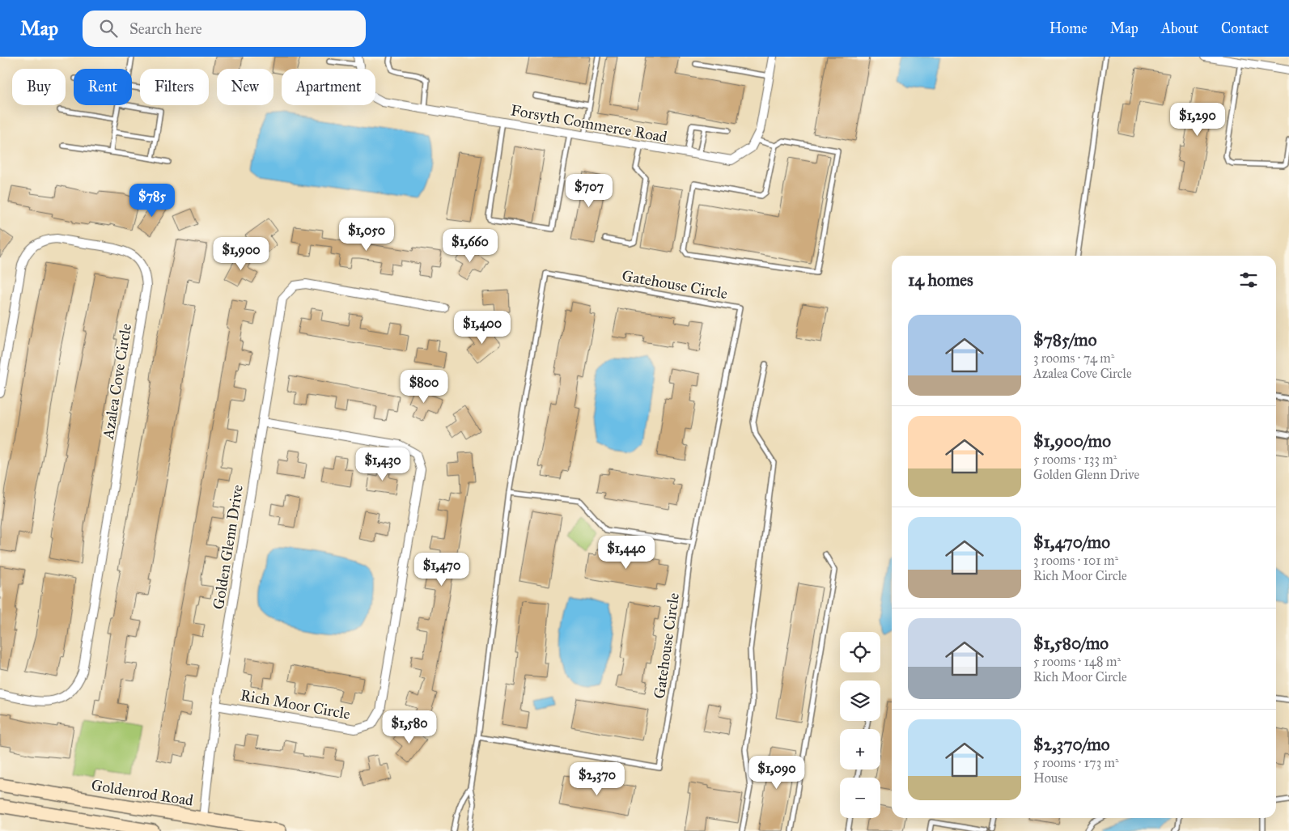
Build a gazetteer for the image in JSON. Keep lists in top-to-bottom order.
{
  "streets": {
    "main road": ["Goldenrod Road"],
    "street": [
      "Forsyth Commerce Road",
      "Azalea Cove Circle",
      "Golden Glenn Drive",
      "Rich Moor Circle"
    ],
    "lane": ["Gatehouse Circle"]
  },
  "crossings": [
    ["Golden Glenn Drive", "Rich Moor Circle"],
    ["Golden Glenn Drive", "Goldenrod Road"]
  ],
  "page": {
    "header": "Map",
    "search": "Search here",
    "nav": [
      "Home",
      "Map",
      "About",
      "Contact"
    ],
    "chip": [
      "Buy",
      "Rent",
      "Filters",
      "New",
      "Apartment"
    ],
    "price": [
      "$1,290",
      "$707",
      "$785",
      "$1,050",
      "$1,660",
      "$1,900",
      "$1,400",
      "$800",
      "$1,430",
      "$1,440",
      "$1,470",
      "$1,580",
      "$1,090",
      "$2,370"
    ],
    "heading": "14 homes",
    "list": [
      {
        "name": "$785/mo",
        "note": "3 rooms · 74 m² · Azalea Cove Circle"
      },
      {
        "name": "$1,900/mo",
        "note": "5 rooms · 133 m² · Golden Glenn Drive"
      },
      {
        "name": "$1,470/mo",
        "note": "3 rooms · 101 m² · Rich Moor Circle"
      },
      {
        "name": "$1,580/mo",
        "note": "5 rooms · 148 m² · Rich Moor Circle"
      },
      {
        "name": "$2,370/mo",
        "note": "5 rooms · 173 m² · House"
      }
    ],
    "map_buttons": ["+", "−"]
  }
}
